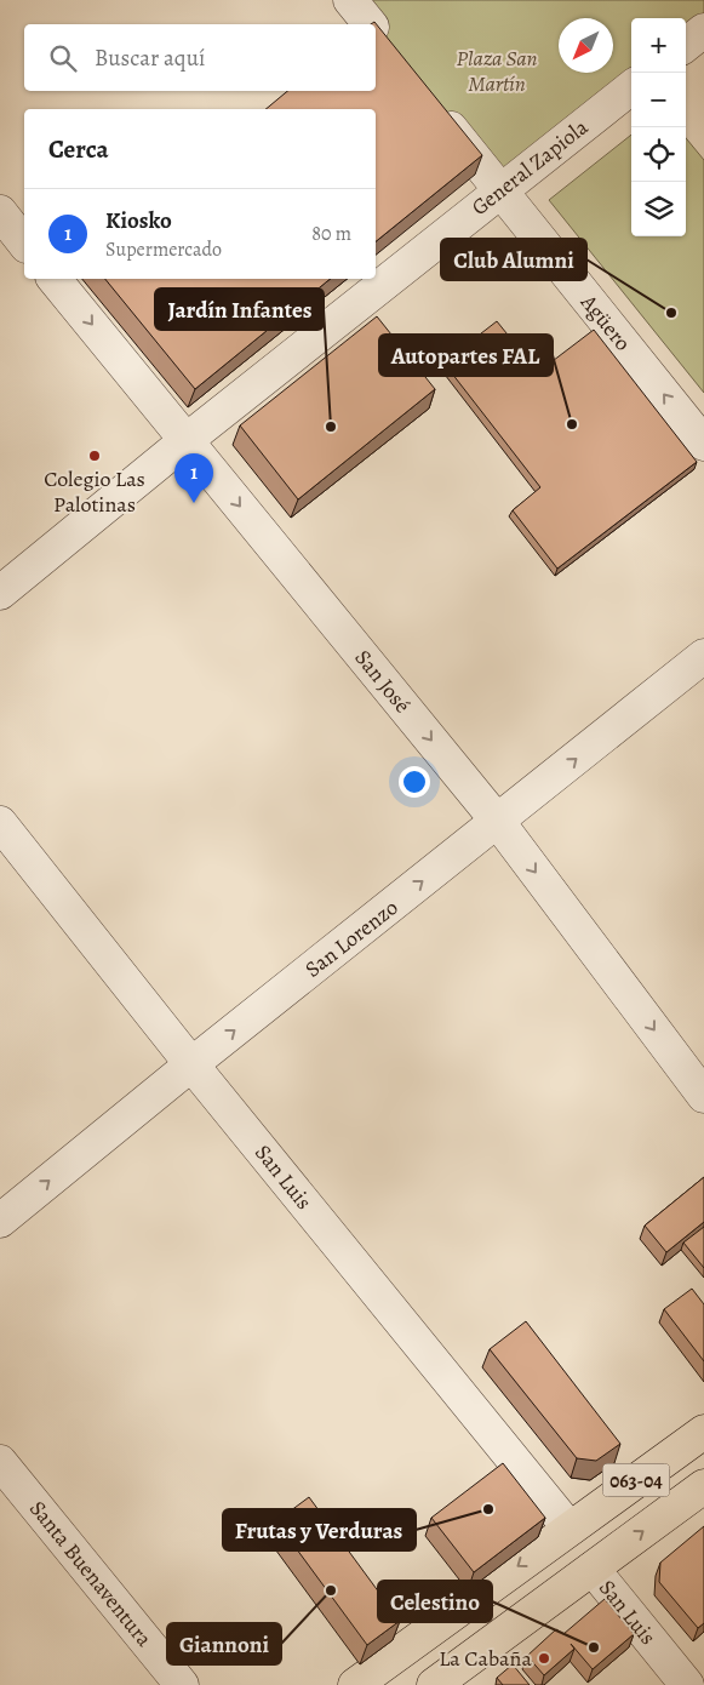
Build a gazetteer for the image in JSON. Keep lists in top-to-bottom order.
{
  "streets": {
    "main road": ["063-04"],
    "street": [
      "General Zapiola",
      "Agüero",
      "San José",
      "San Lorenzo",
      "San Luis",
      "Santa Buenaventura"
    ]
  },
  "crossings": [
    ["General Zapiola", "Agüero"],
    ["General Zapiola", "San José"],
    ["San José", "San Lorenzo"],
    ["San Lorenzo", "San Luis"],
    ["San Luis", "063-04"]
  ],
  "one_way": ["Agüero", "San José", "San Lorenzo"],
  "parks": ["Plaza San Martín"],
  "places": [
    "Club Alumni",
    "Autopartes FAL",
    "Jardín Infantes",
    "Colegio Las Palotinas",
    "Frutas y Verduras",
    "Giannoni",
    "Celestino",
    "La Cabaña"
  ],
  "north": "bottom left",
  "page": {
    "map_buttons": ["+", "−"],
    "search": "Buscar aquí",
    "heading": "Cerca",
    "list": [
      {
        "mark": "1",
        "name": "Kiosko",
        "note": "Supermercado",
        "value": "80 m"
      }
    ],
    "pins": "1"
  }
}
